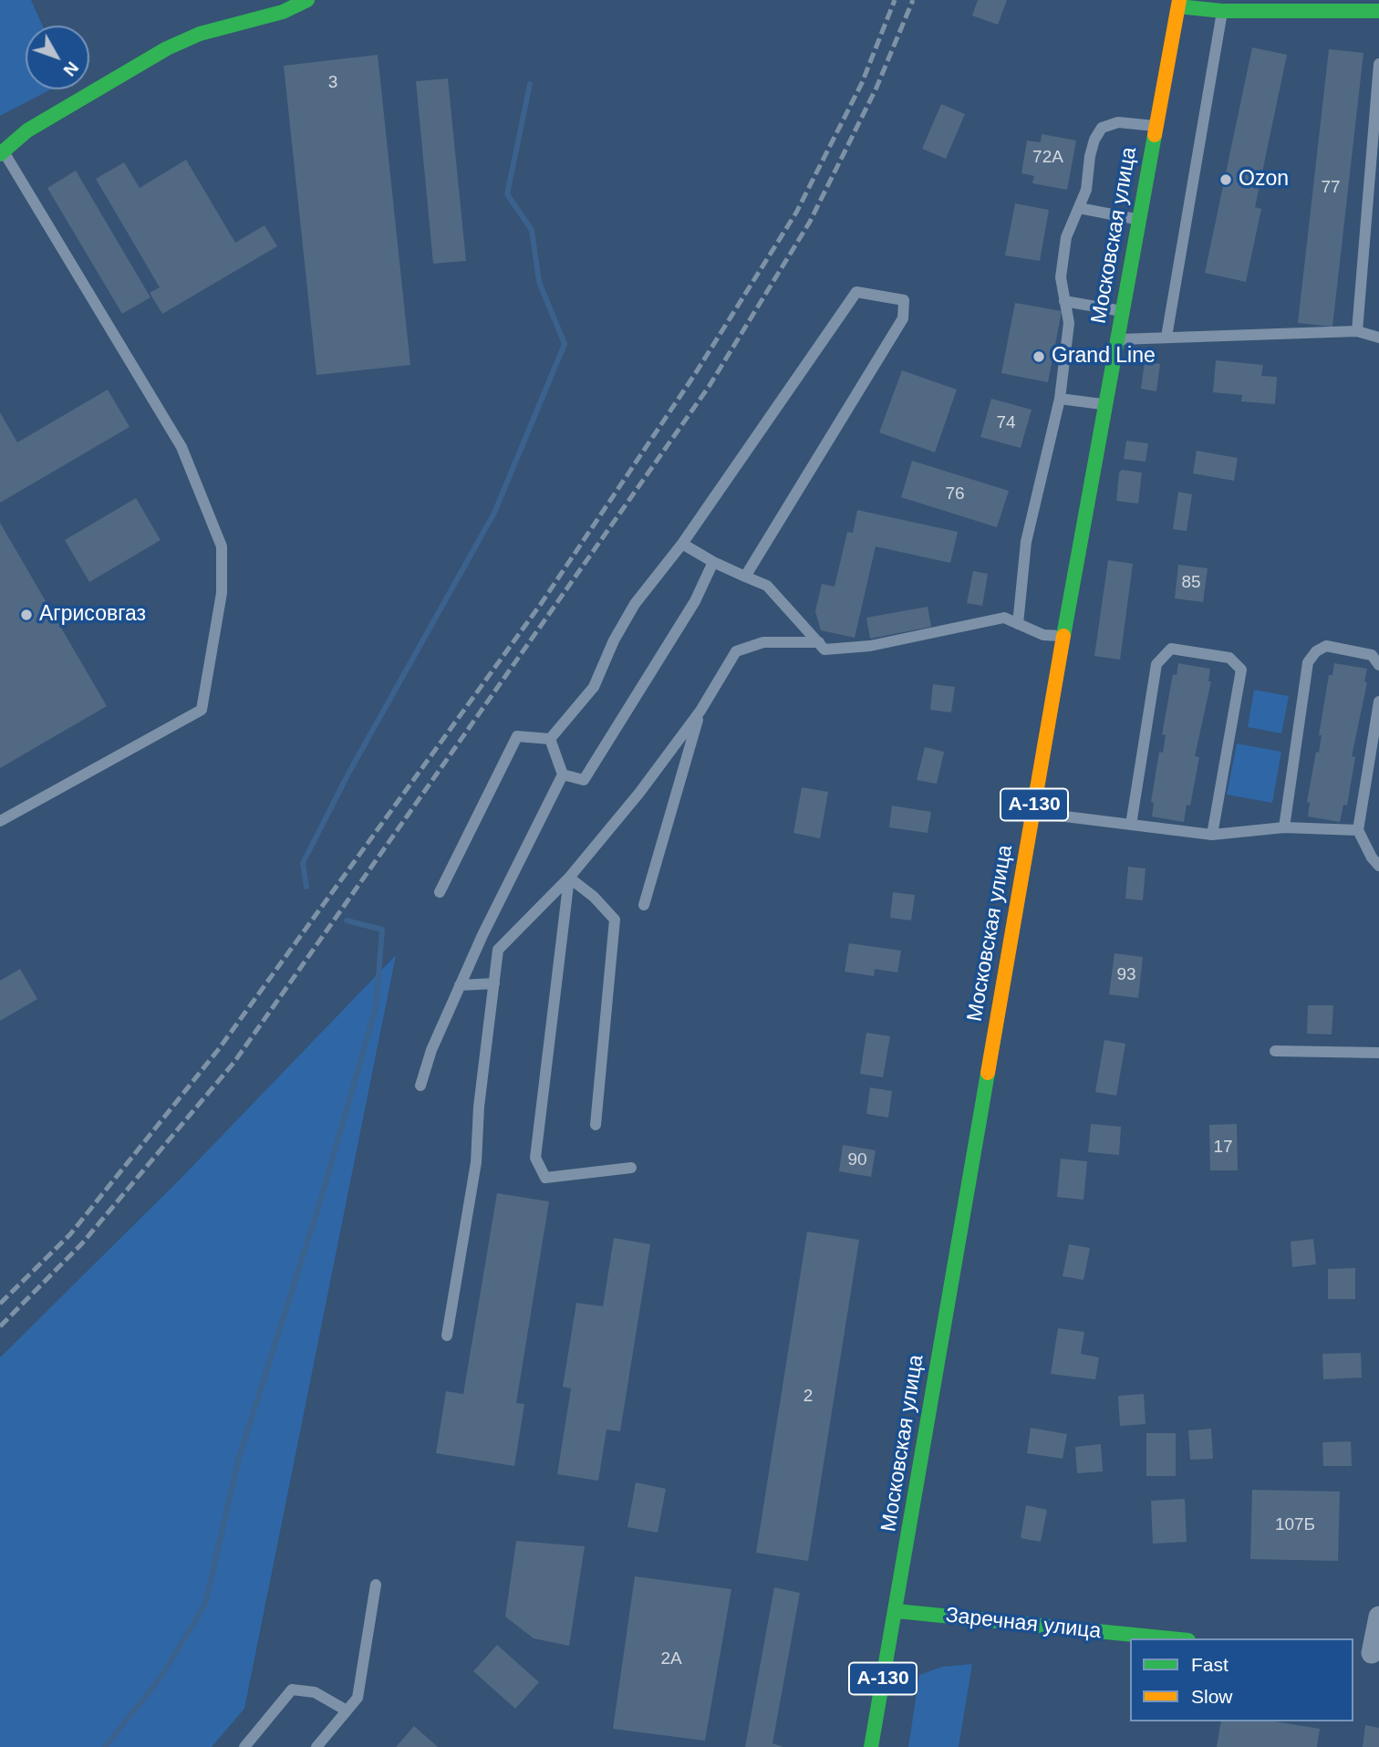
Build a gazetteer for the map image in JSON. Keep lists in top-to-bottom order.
{
  "streets": {
    "main road": ["Московская улица", "А-130", "Заречная улица"]
  },
  "crossings": [
    ["Московская улица", "А-130"],
    ["Московская улица", "Заречная улица"],
    ["А-130", "Заречная улица"]
  ],
  "places": ["Ozon", "Grand Line", "Агрисовгаз"],
  "house_numbers": [
    "3",
    "72А",
    "77",
    "74",
    "76",
    "85",
    "93",
    "17",
    "90",
    "2",
    "107Б",
    "2А"
  ],
  "legend": ["Fast", "Slow"],
  "north": "bottom right"
}
